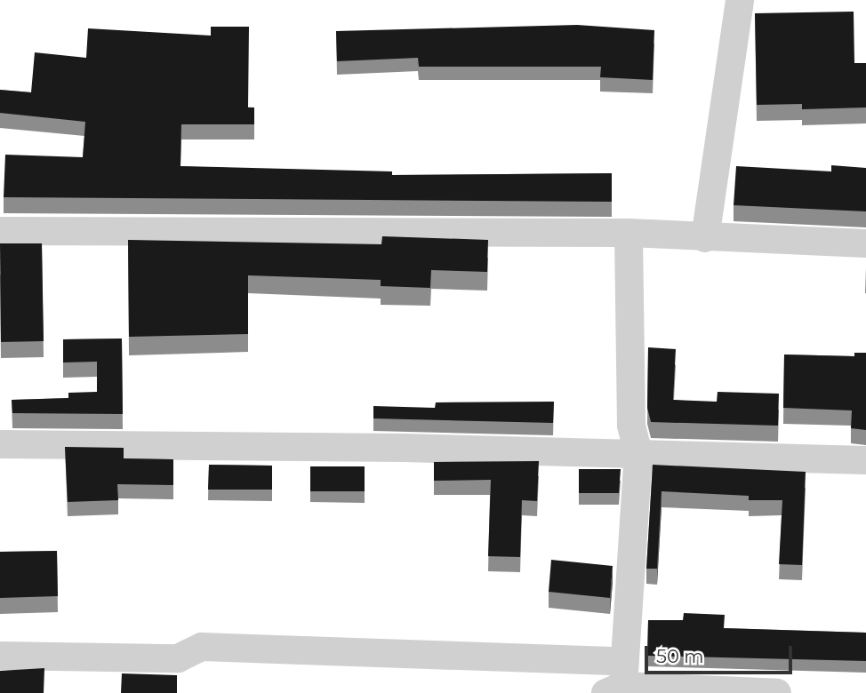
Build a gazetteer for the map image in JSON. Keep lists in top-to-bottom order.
{
  "scale_bar": "50 m"
}
